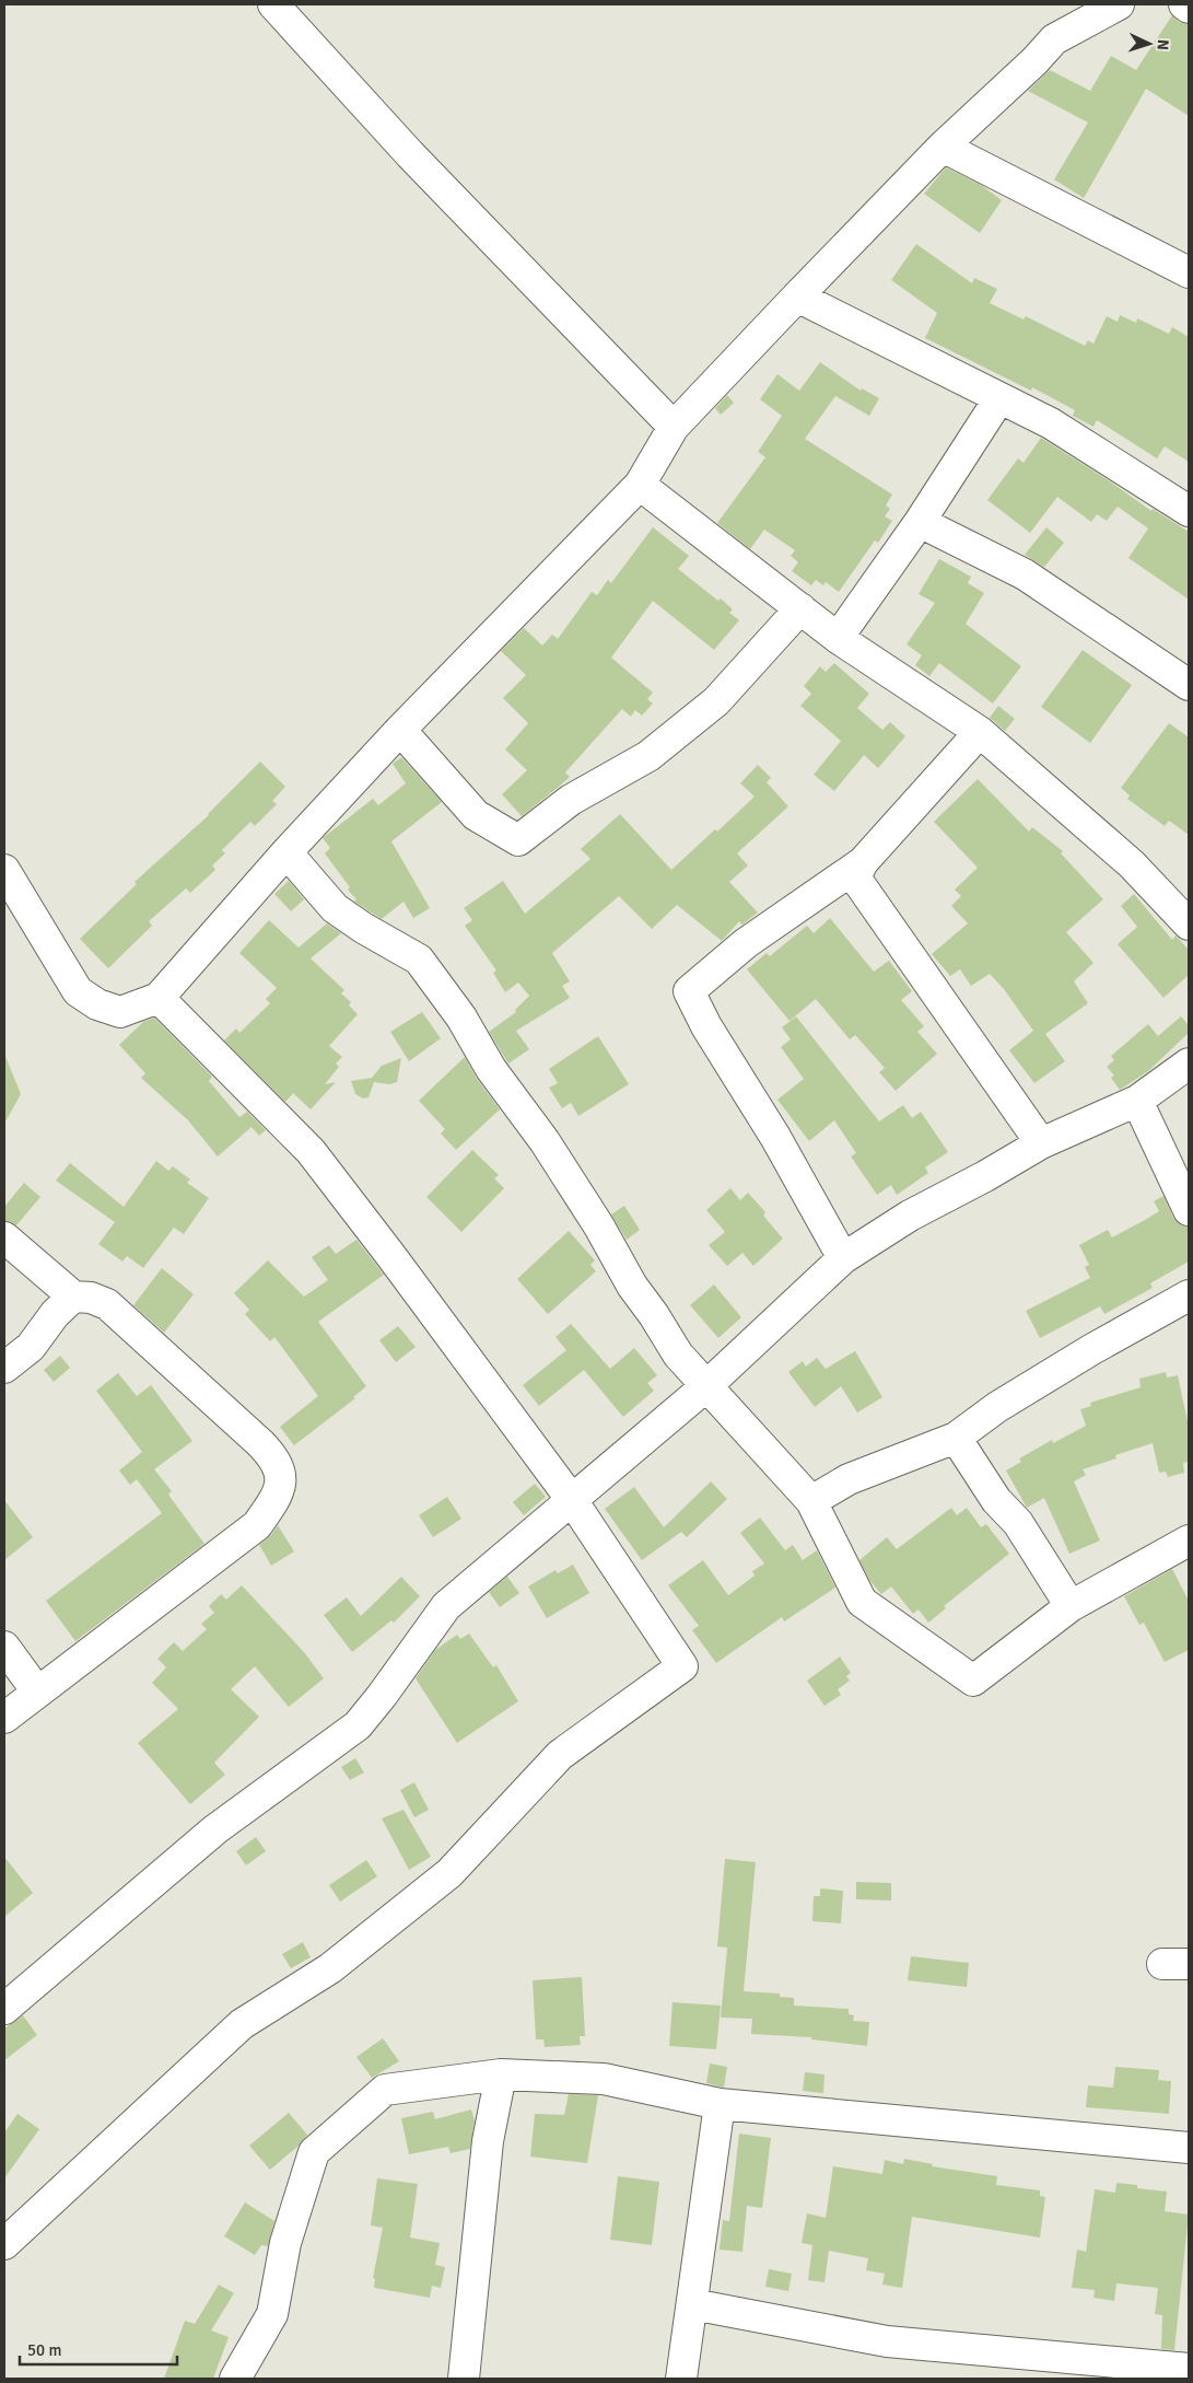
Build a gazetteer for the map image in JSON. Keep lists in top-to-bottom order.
{
  "scale_bar": "50 m",
  "north": "right"
}
